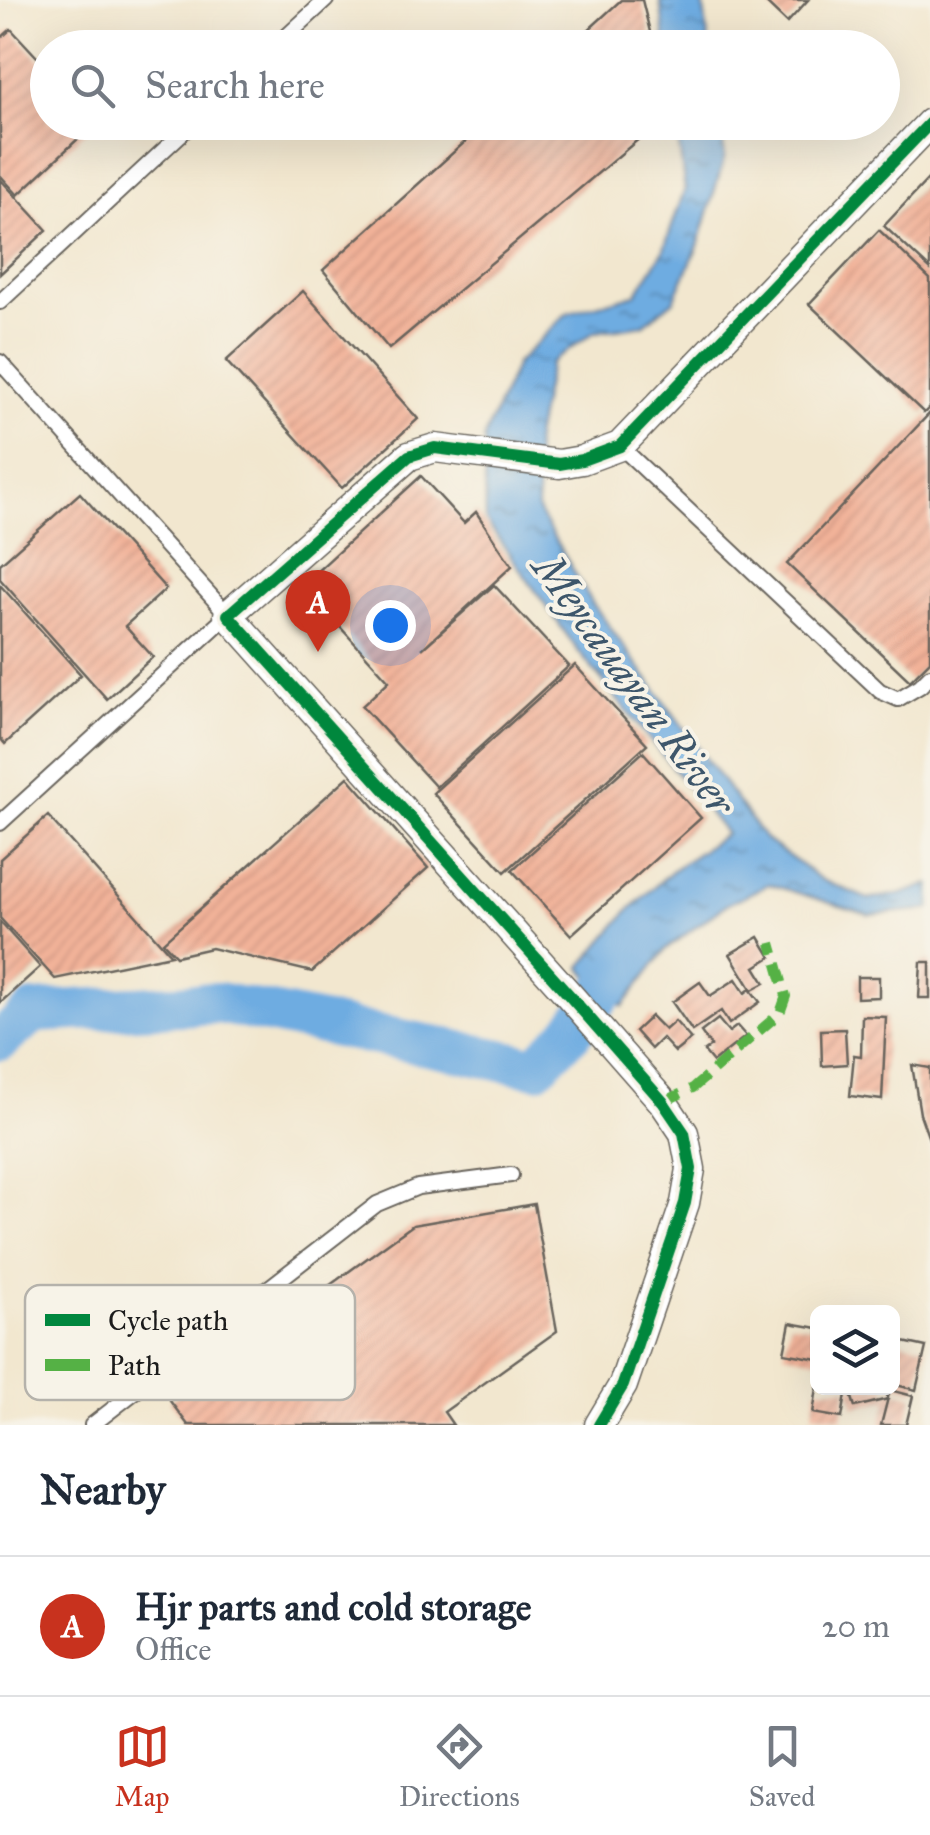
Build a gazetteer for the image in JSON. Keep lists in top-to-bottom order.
{
  "water": ["Meycauayan River"],
  "legend": ["Cycle path", "Path"],
  "page": {
    "search": "Search here",
    "pins": "A",
    "heading": "Nearby",
    "list": [
      {
        "mark": "A",
        "name": "Hjr parts and cold storage",
        "note": "Office",
        "value": "20 m"
      }
    ],
    "nav": ["Map", "Directions", "Saved"]
  }
}
